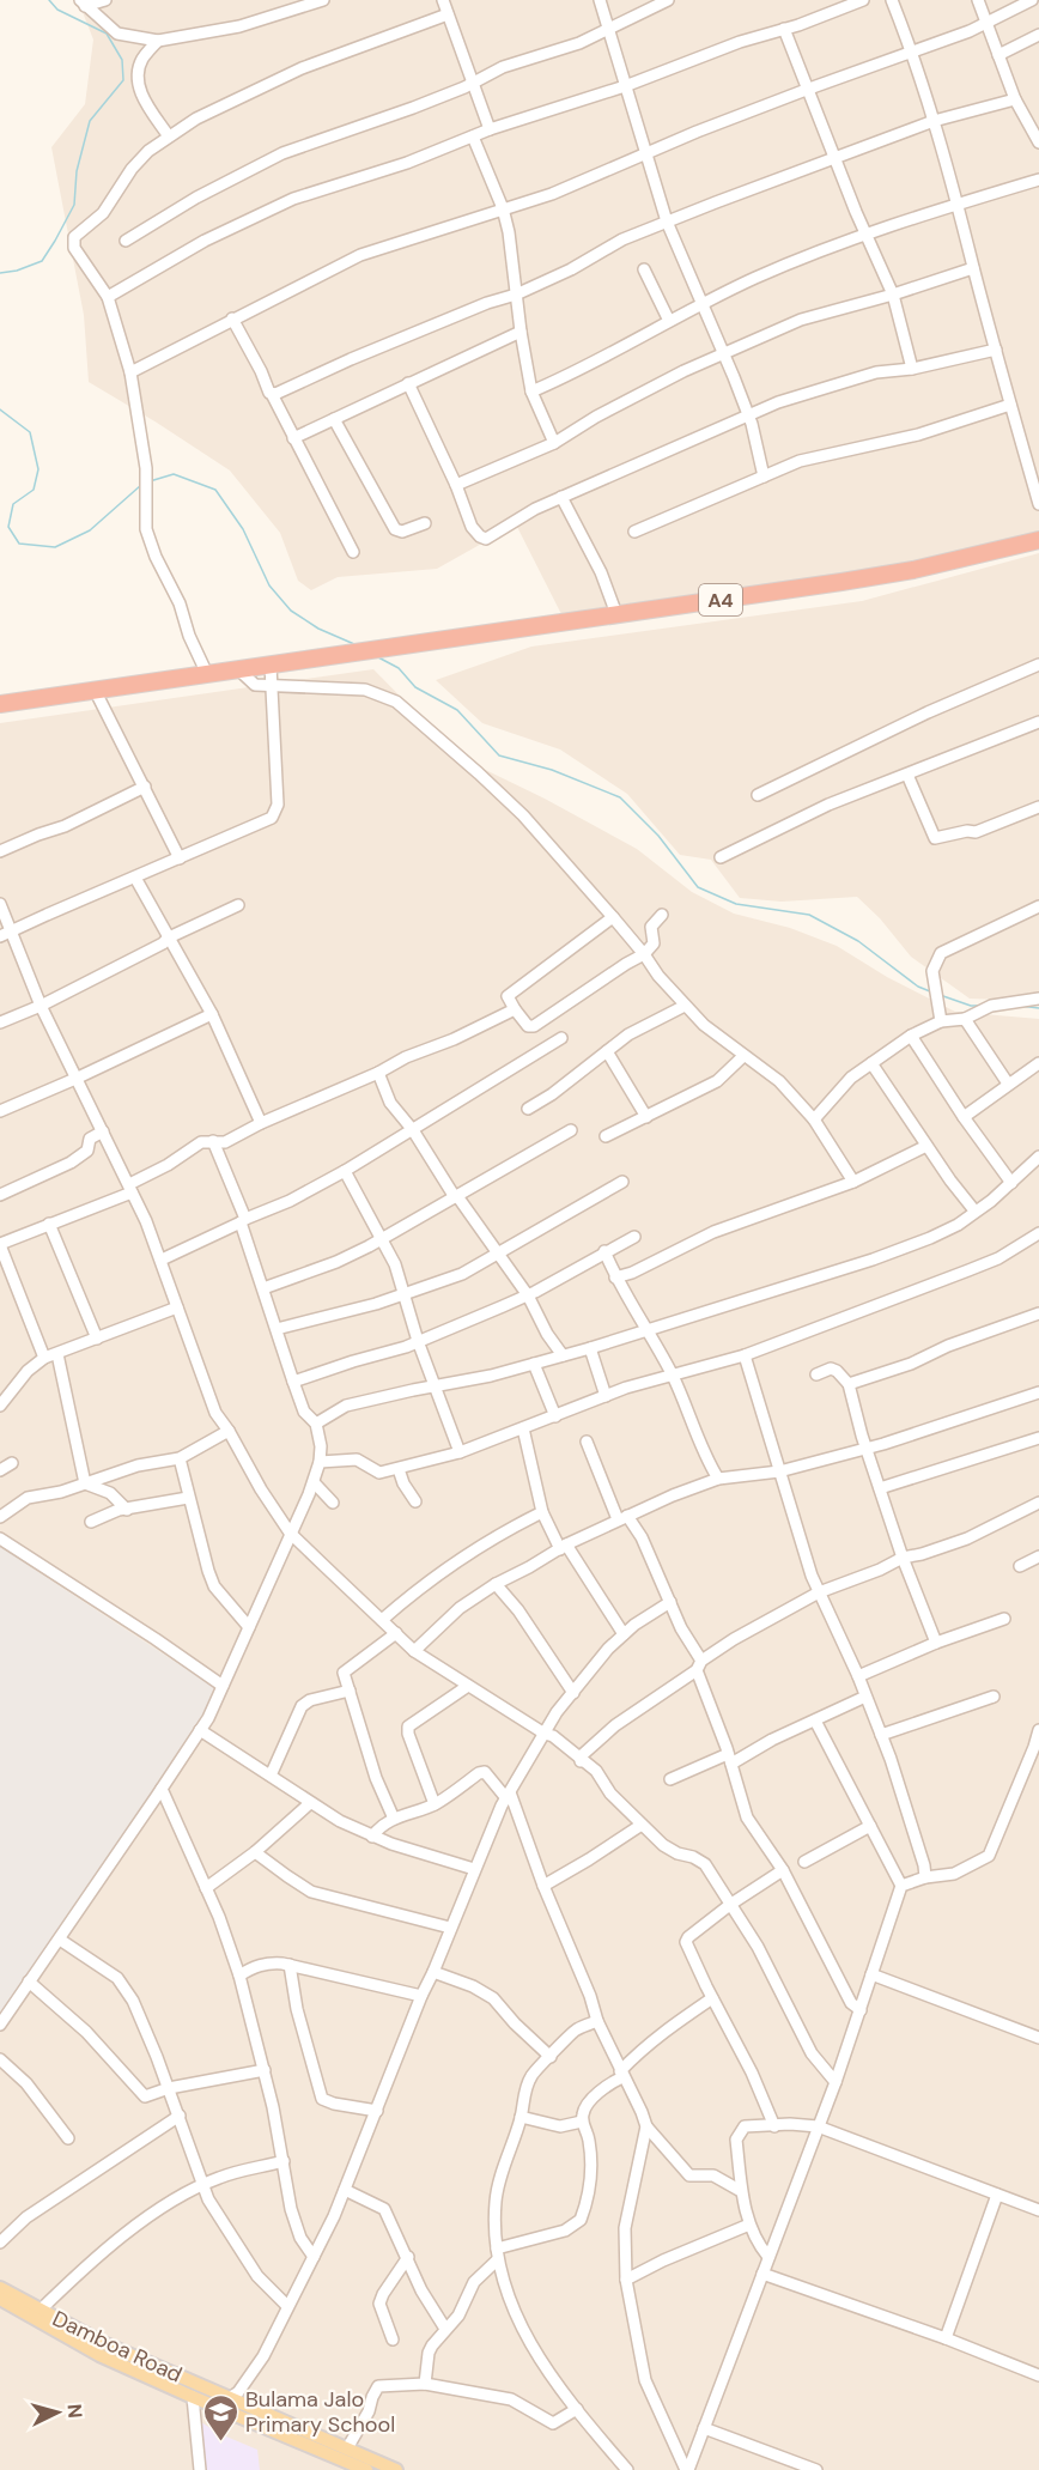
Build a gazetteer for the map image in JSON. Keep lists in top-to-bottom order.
{
  "streets": {
    "highway": ["A4"],
    "main road": ["Damboa Road"]
  },
  "places": {
    "school or university": ["Bulama Jalo Primary School"]
  },
  "north": "right"
}
